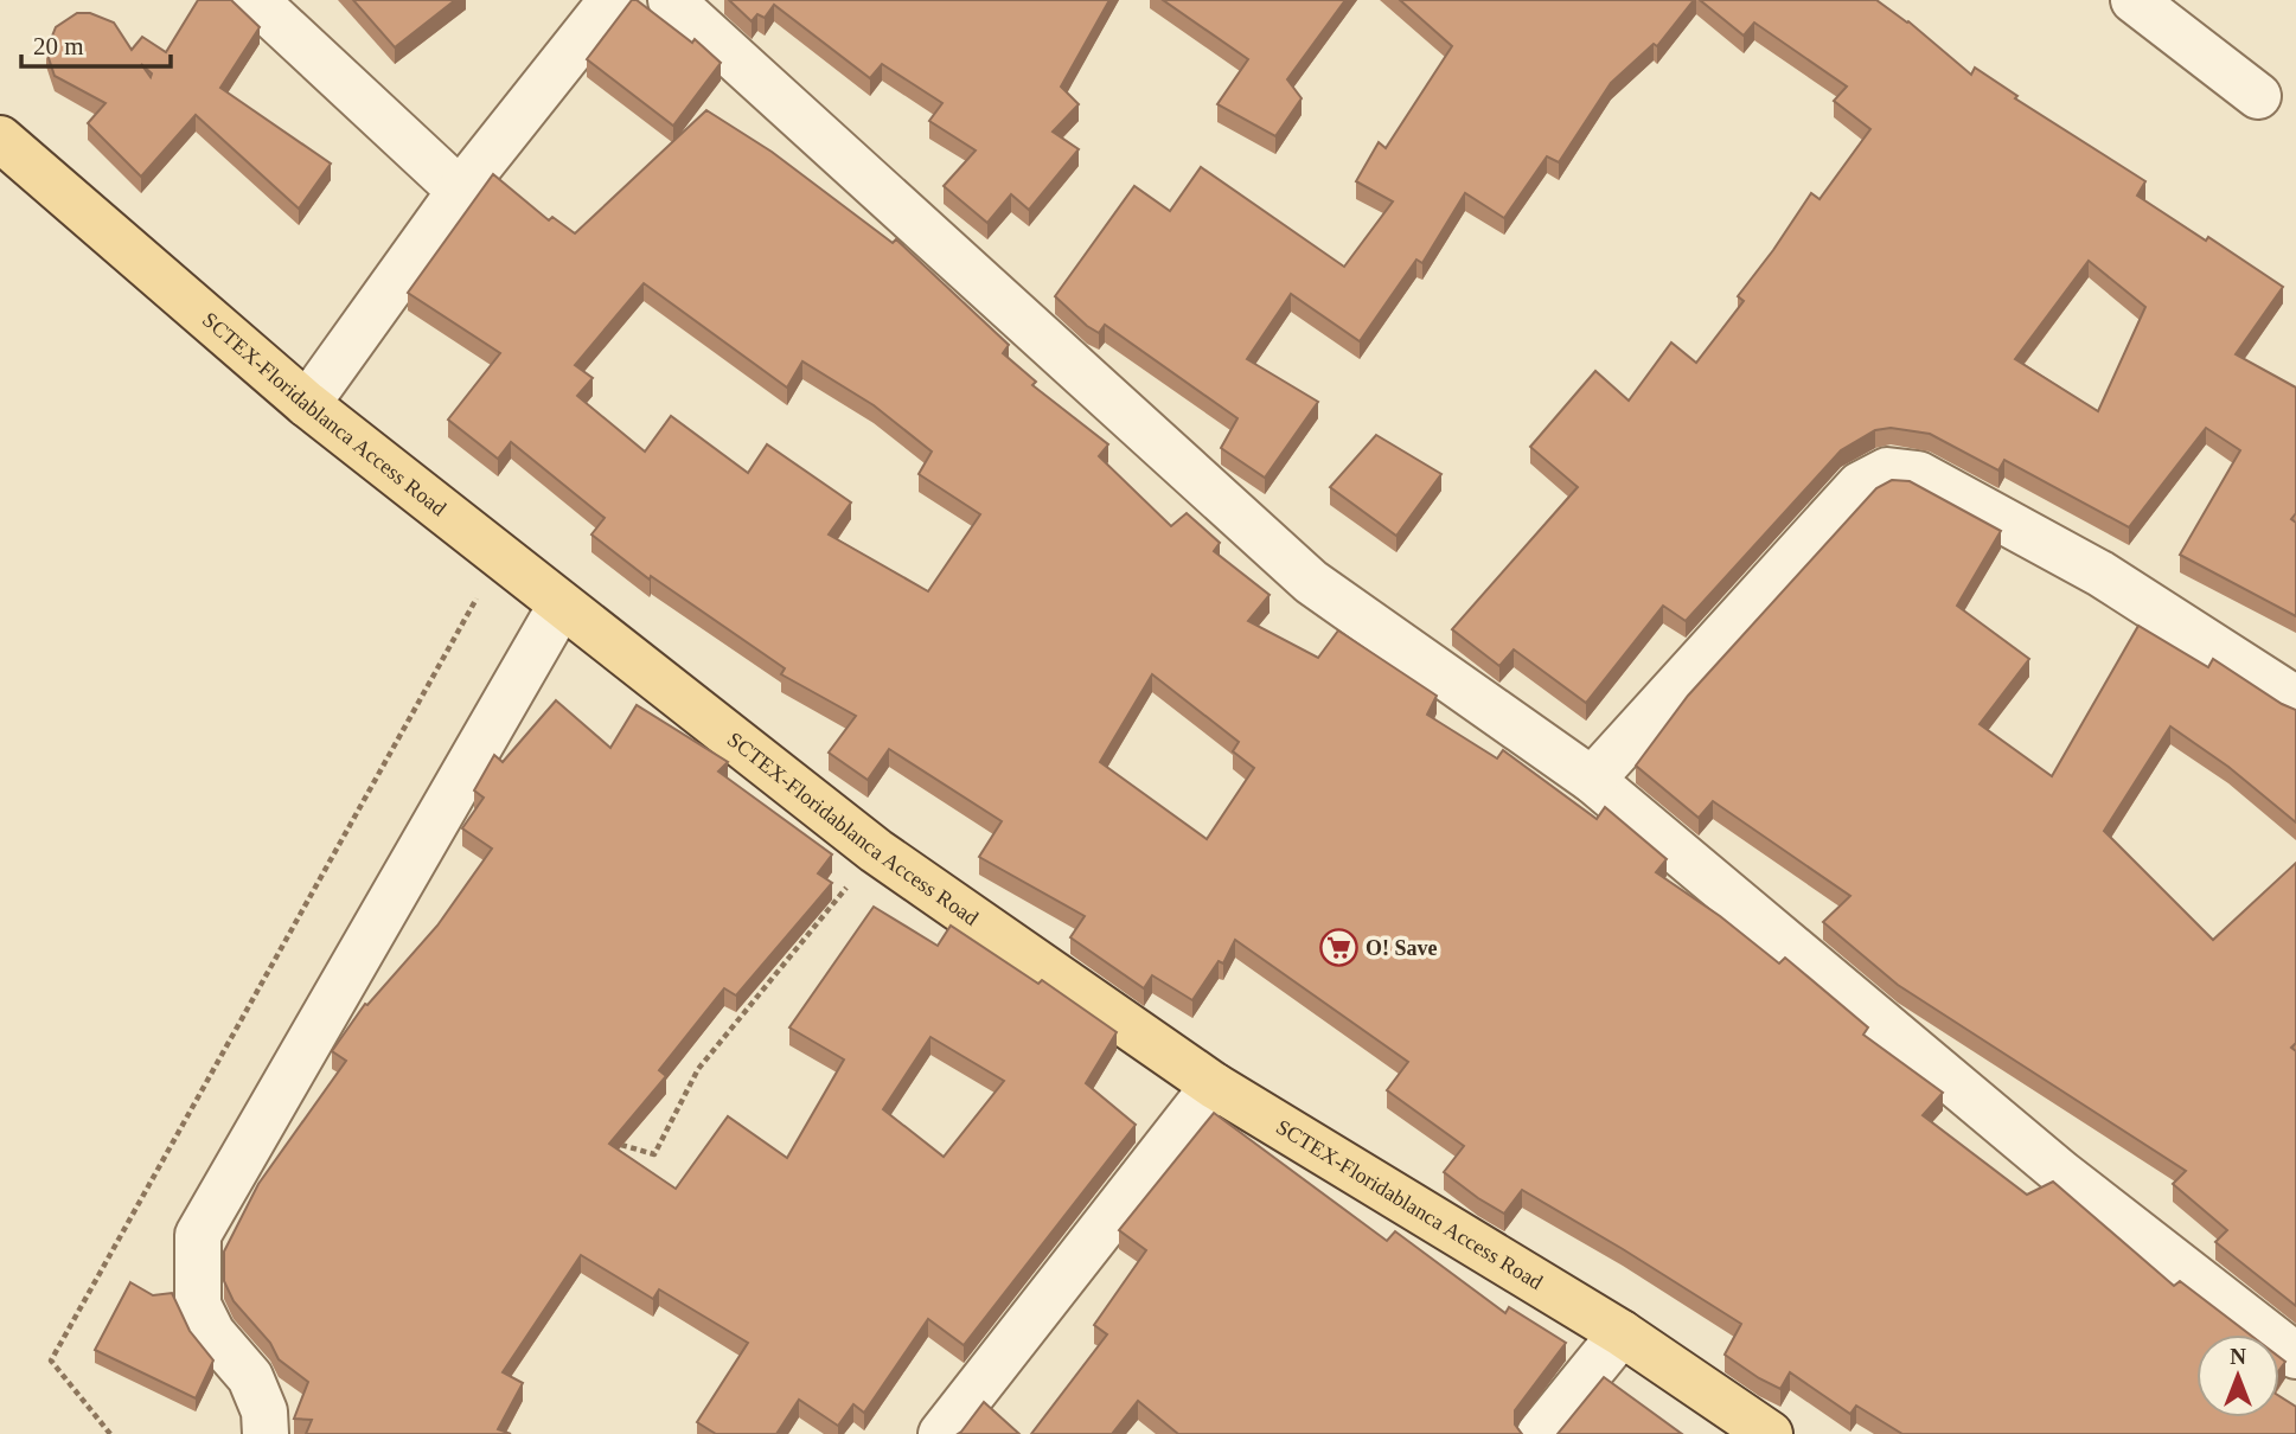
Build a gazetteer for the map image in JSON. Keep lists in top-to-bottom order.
{
  "streets": {
    "main road": ["SCTEX-Floridablanca Access Road"]
  },
  "places": {
    "supermarket": ["O! Save"]
  },
  "scale_bar": "20 m",
  "north": "top"
}
